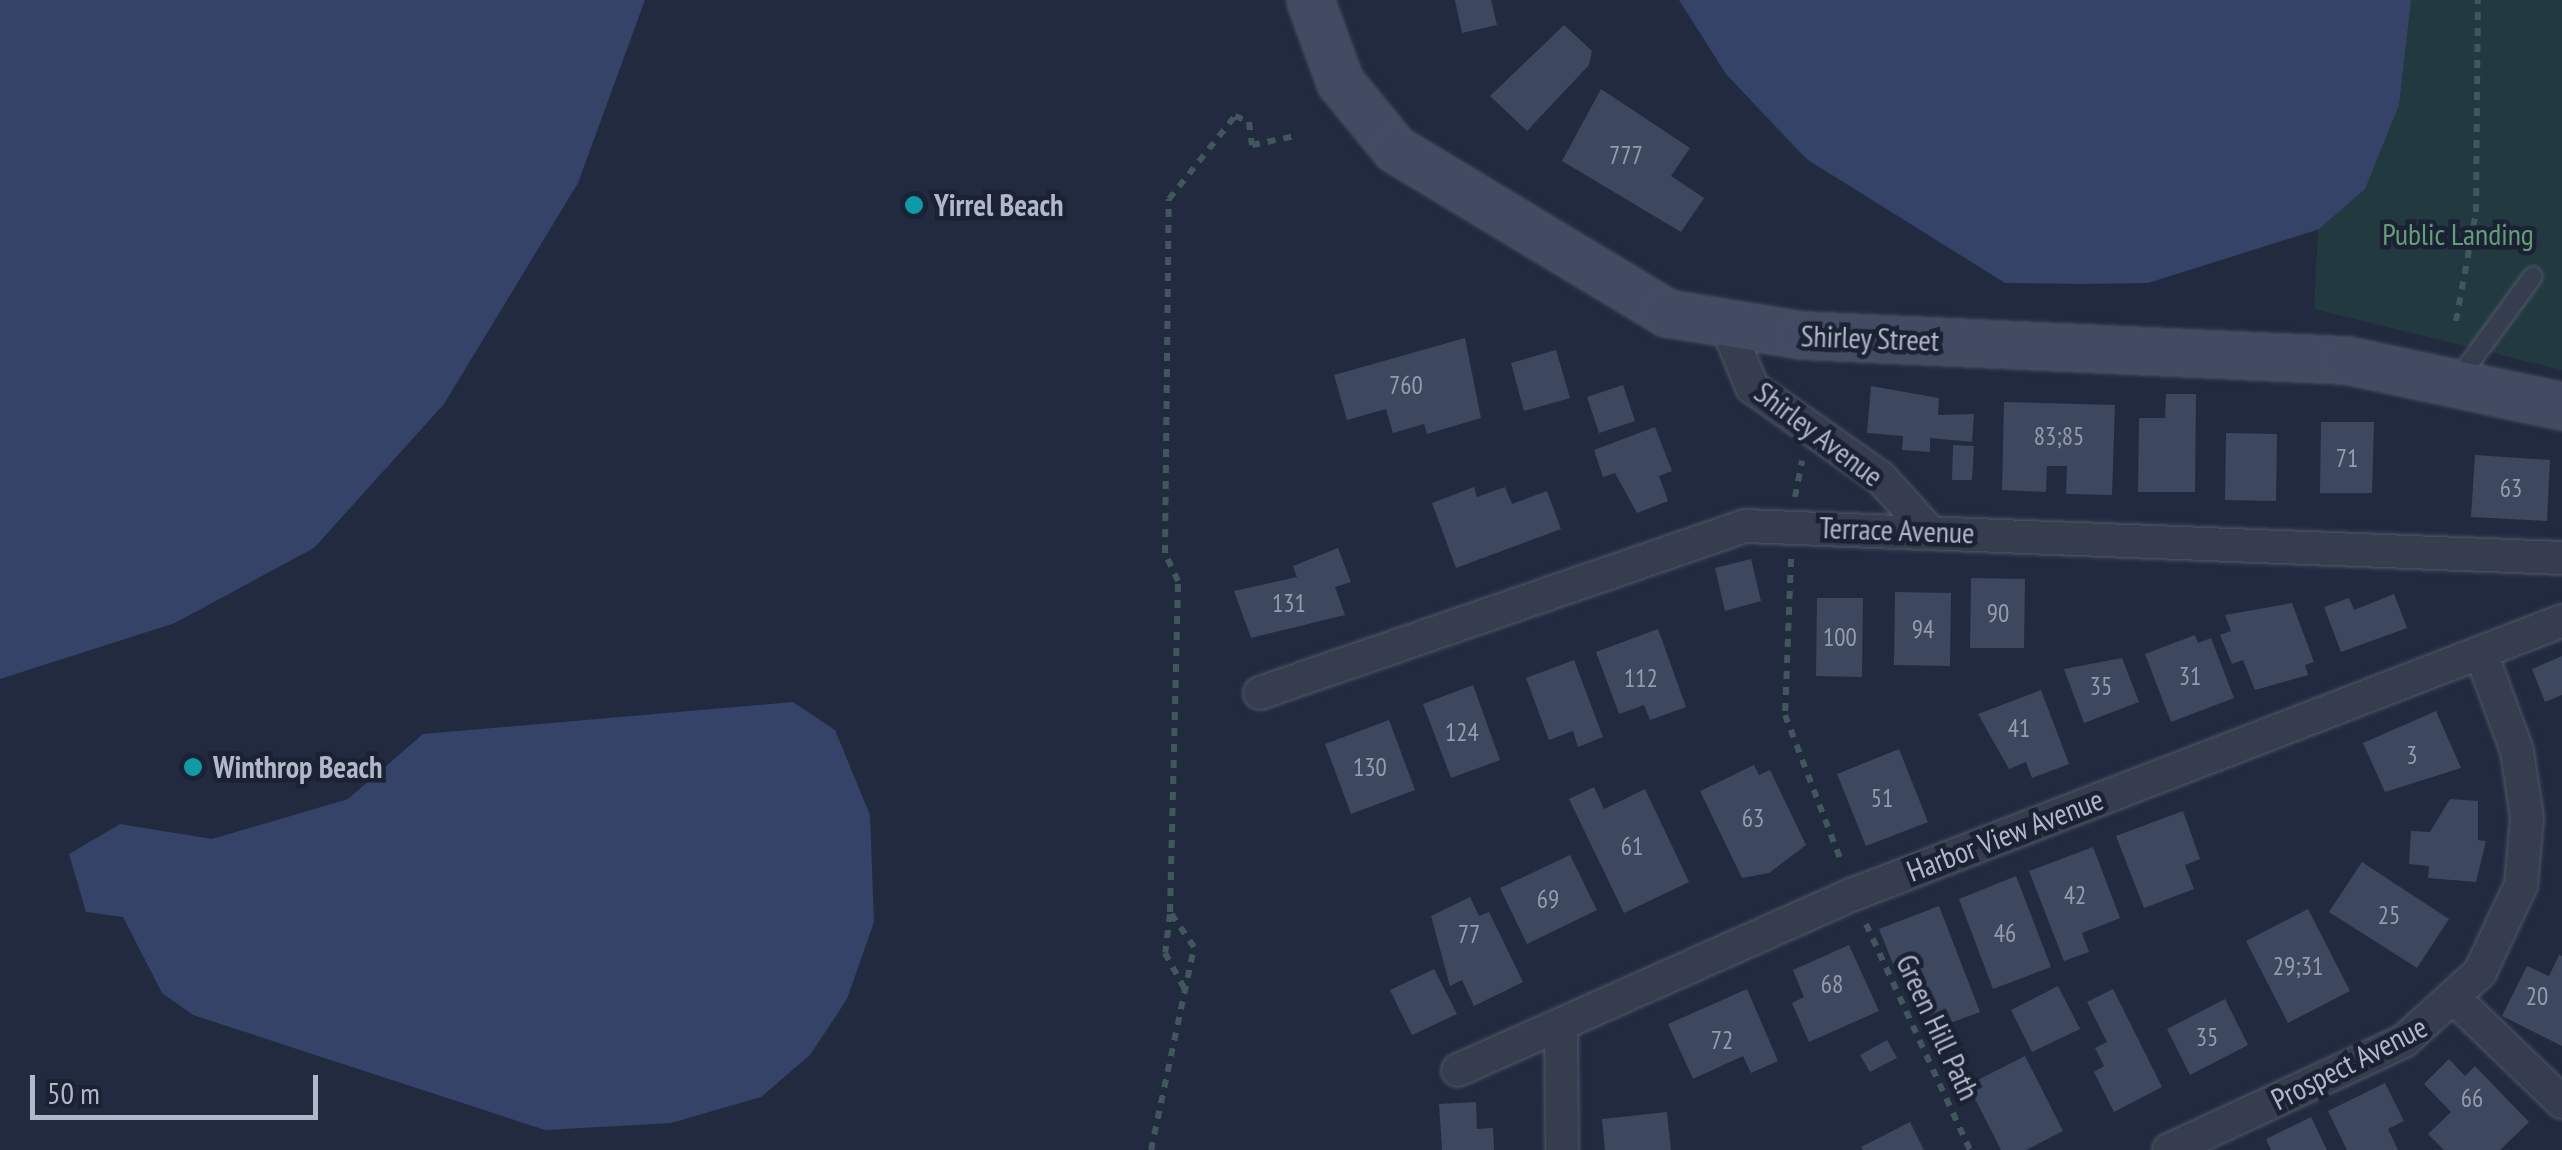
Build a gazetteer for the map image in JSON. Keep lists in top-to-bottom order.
{
  "streets": {
    "main road": ["Shirley Street"],
    "street": [
      "Shirley Avenue",
      "Terrace Avenue",
      "Harbor View Avenue",
      "Prospect Avenue"
    ],
    "path": ["Green Hill Path"]
  },
  "crossings": [
    ["Shirley Street", "Shirley Avenue"],
    ["Shirley Avenue", "Terrace Avenue"],
    ["Harbor View Avenue", "Prospect Avenue"]
  ],
  "parks": ["Public Landing"],
  "places": ["Yirrel Beach", "Winthrop Beach"],
  "house_numbers": [
    "777",
    "760",
    "83;85",
    "71",
    "63",
    "131",
    "90",
    "94",
    "100",
    "31",
    "112",
    "35",
    "41",
    "124",
    "3",
    "130",
    "51",
    "63",
    "61",
    "42",
    "69",
    "25",
    "46",
    "77",
    "29;31",
    "68",
    "20",
    "35",
    "72",
    "66"
  ],
  "scale_bar": "50 m"
}
